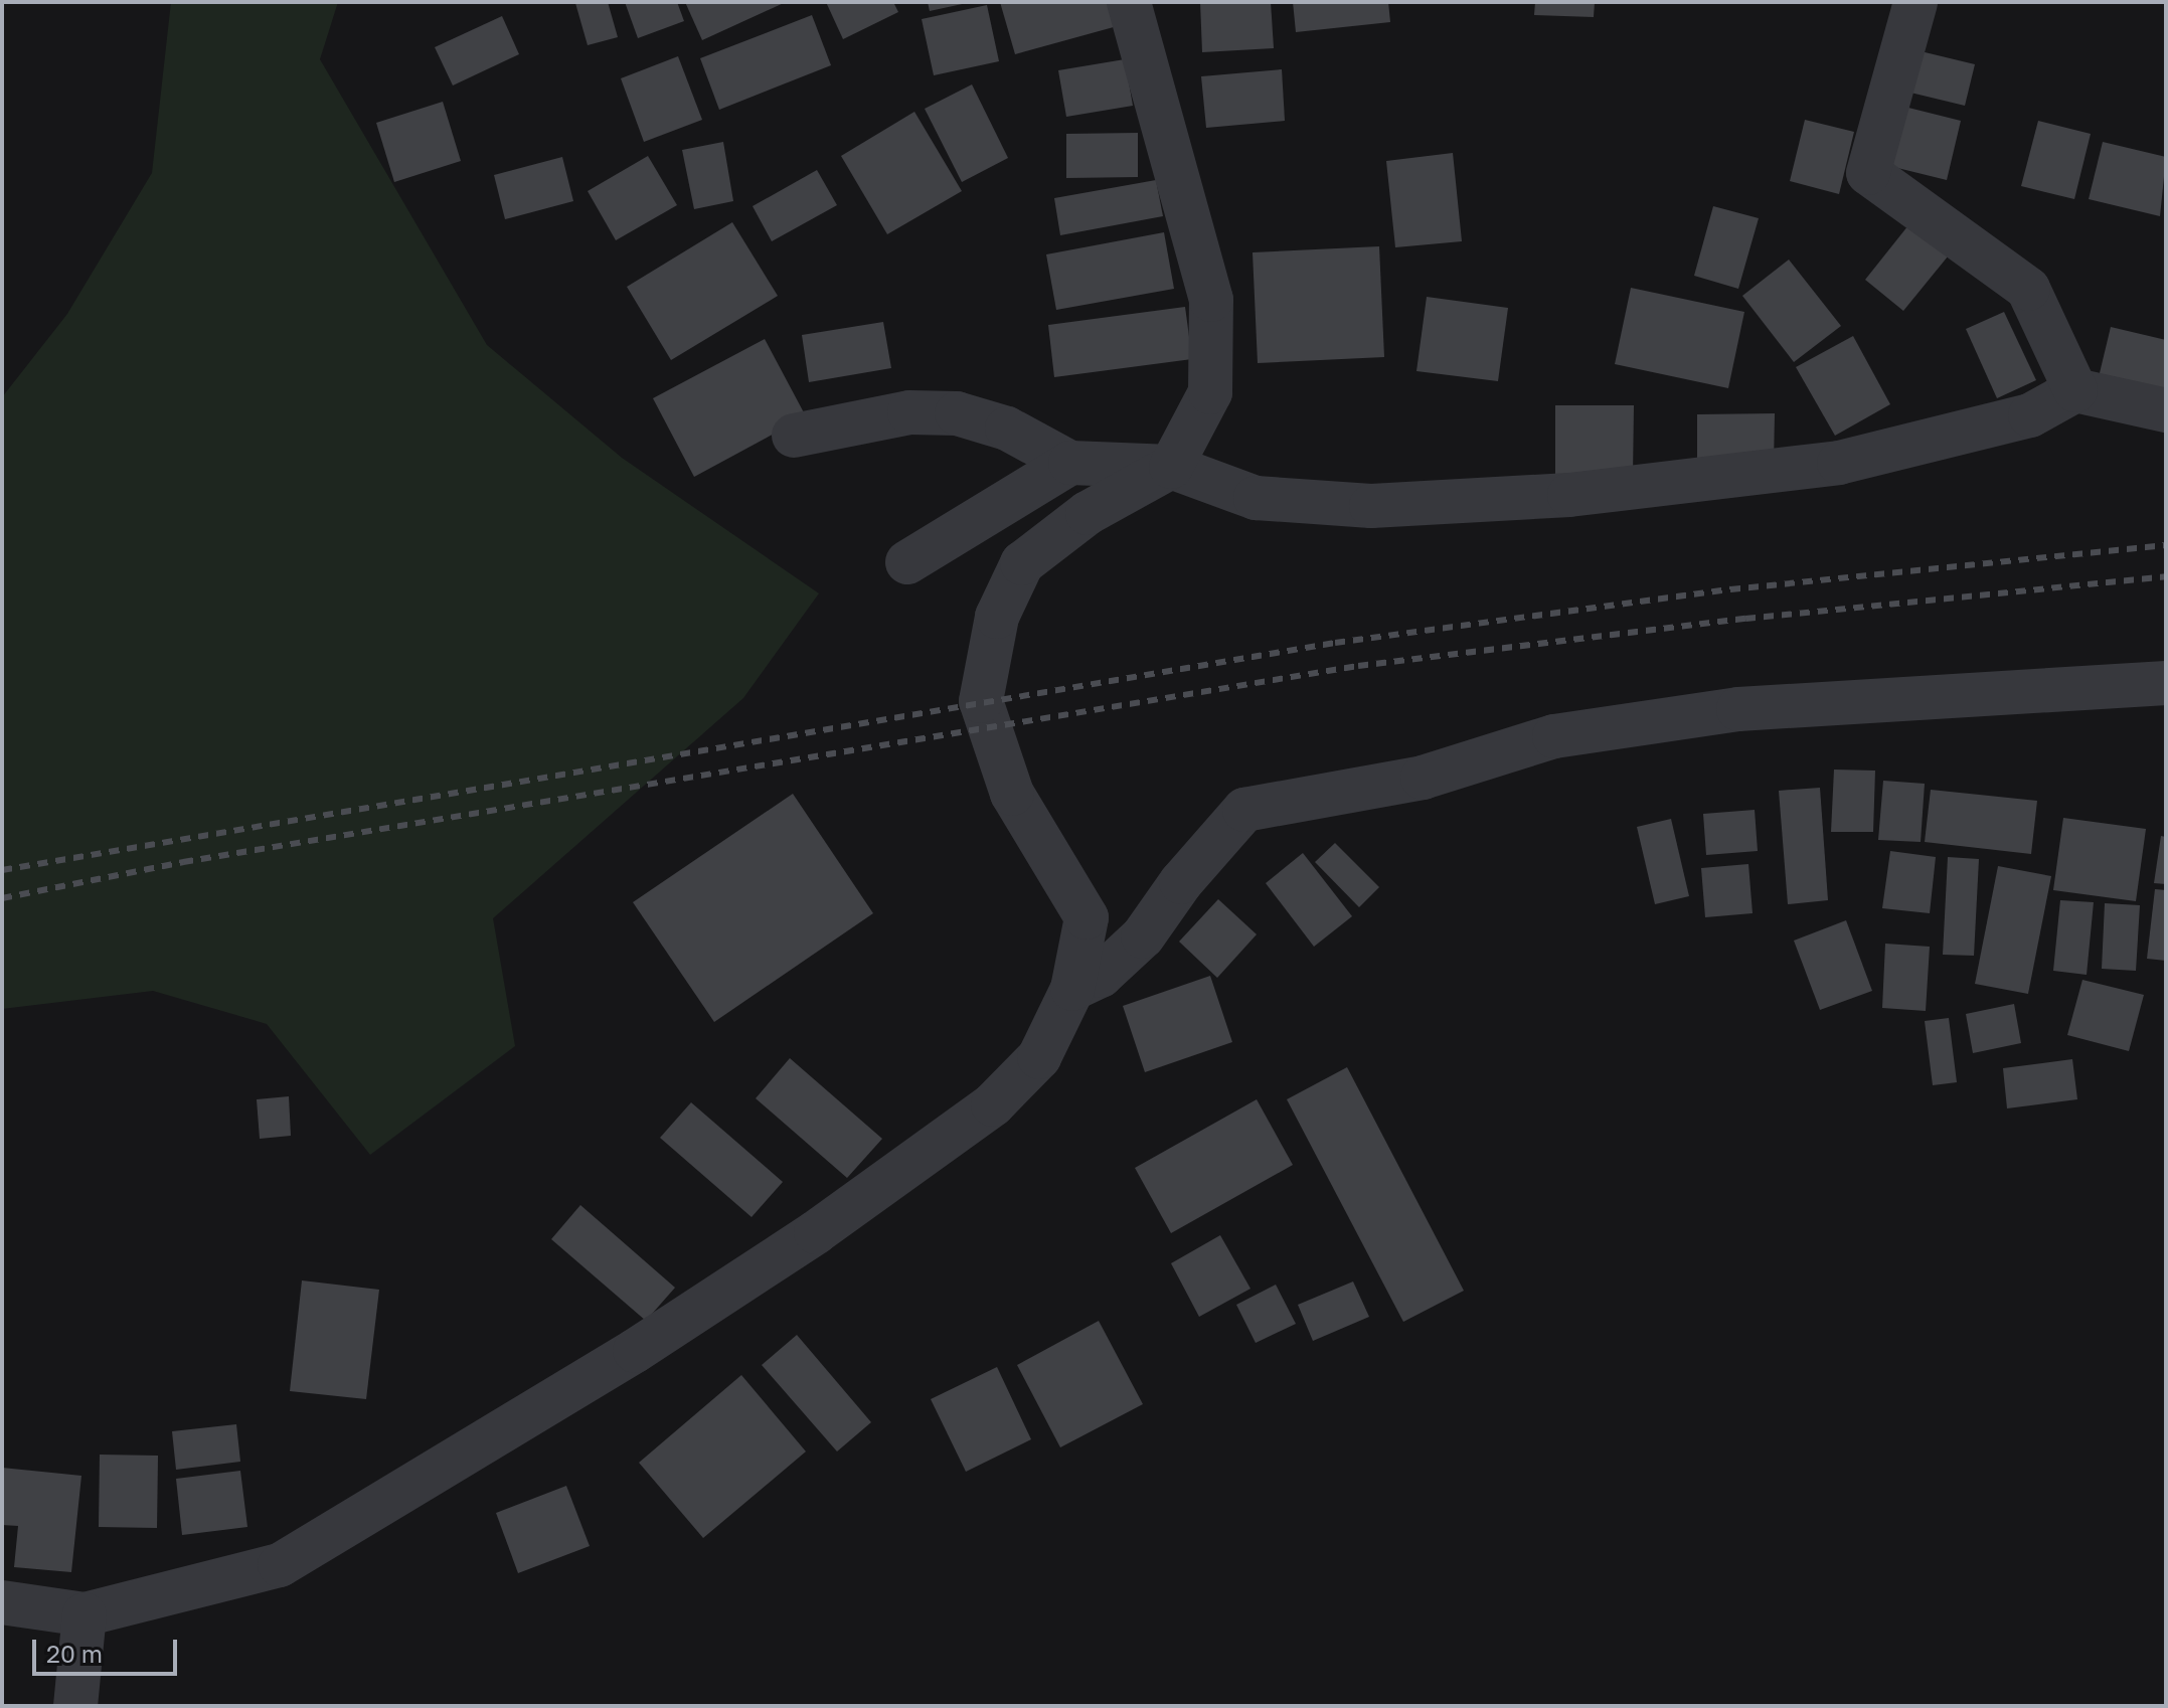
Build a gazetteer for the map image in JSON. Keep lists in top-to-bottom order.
{
  "scale_bar": "20 m"
}
